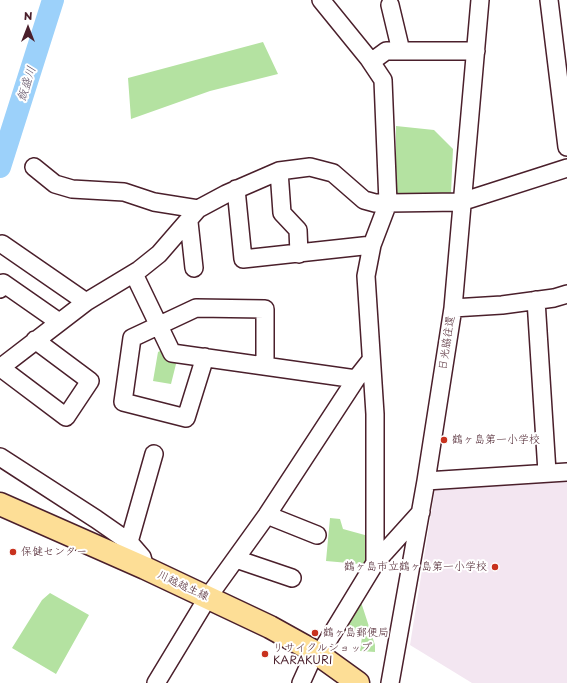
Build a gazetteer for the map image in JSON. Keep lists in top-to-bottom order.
{
  "streets": {
    "main road": ["川越越生線"],
    "street": ["日光脇往還"]
  },
  "water": ["飯盛川"],
  "places": [
    "鶴ヶ島第一小学校",
    "保健センター",
    "鶴ヶ島市立鶴ヶ島第一小学校",
    "鶴ヶ島郵便局",
    "リサイクルショップ KARAKURI"
  ],
  "north": "top"
}
